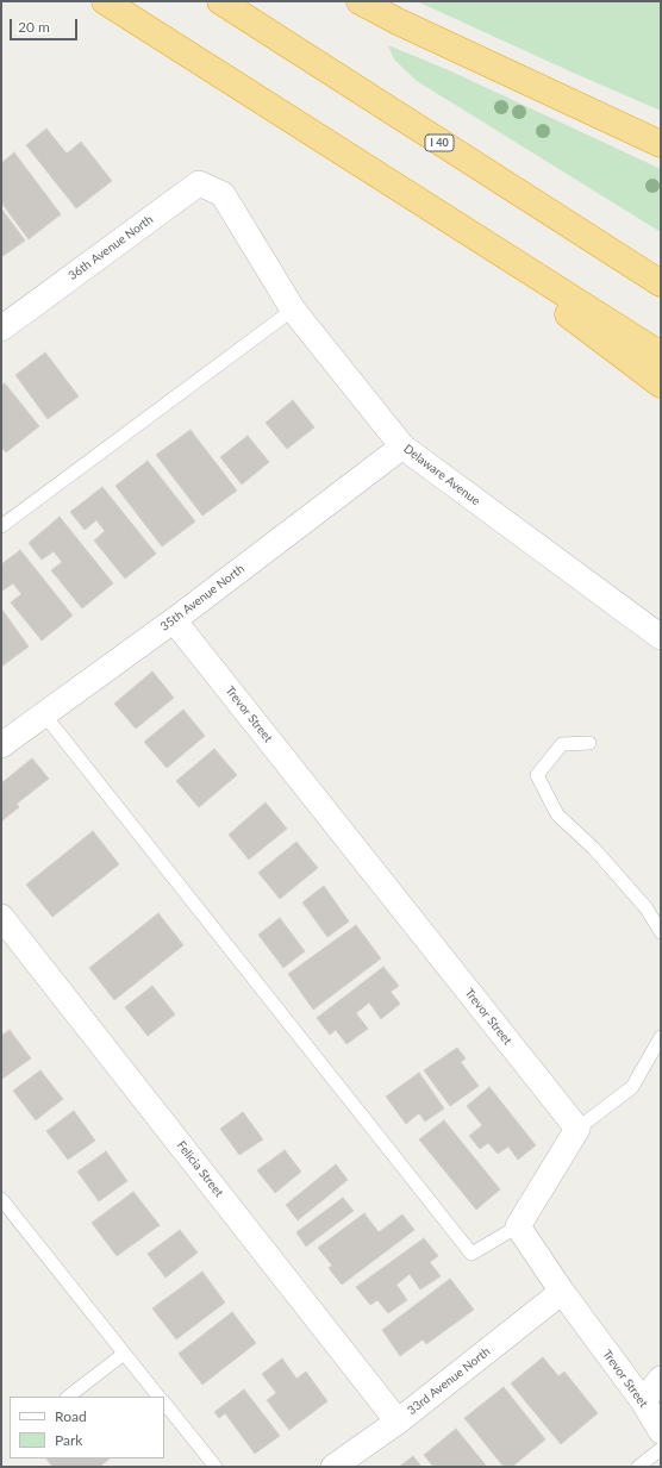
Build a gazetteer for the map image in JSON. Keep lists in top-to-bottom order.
{
  "streets": {
    "highway": ["I 40"],
    "street": [
      "36th Avenue North",
      "Delaware Avenue",
      "35th Avenue North",
      "Trevor Street",
      "Felicia Street",
      "33rd Avenue North"
    ]
  },
  "crossings": [
    ["36th Avenue North", "Delaware Avenue"],
    ["Delaware Avenue", "35th Avenue North"],
    ["35th Avenue North", "Trevor Street"],
    ["Trevor Street", "33rd Avenue North"],
    ["Felicia Street", "33rd Avenue North"]
  ],
  "legend": ["Road", "Park"],
  "scale_bar": "20 m"
}
